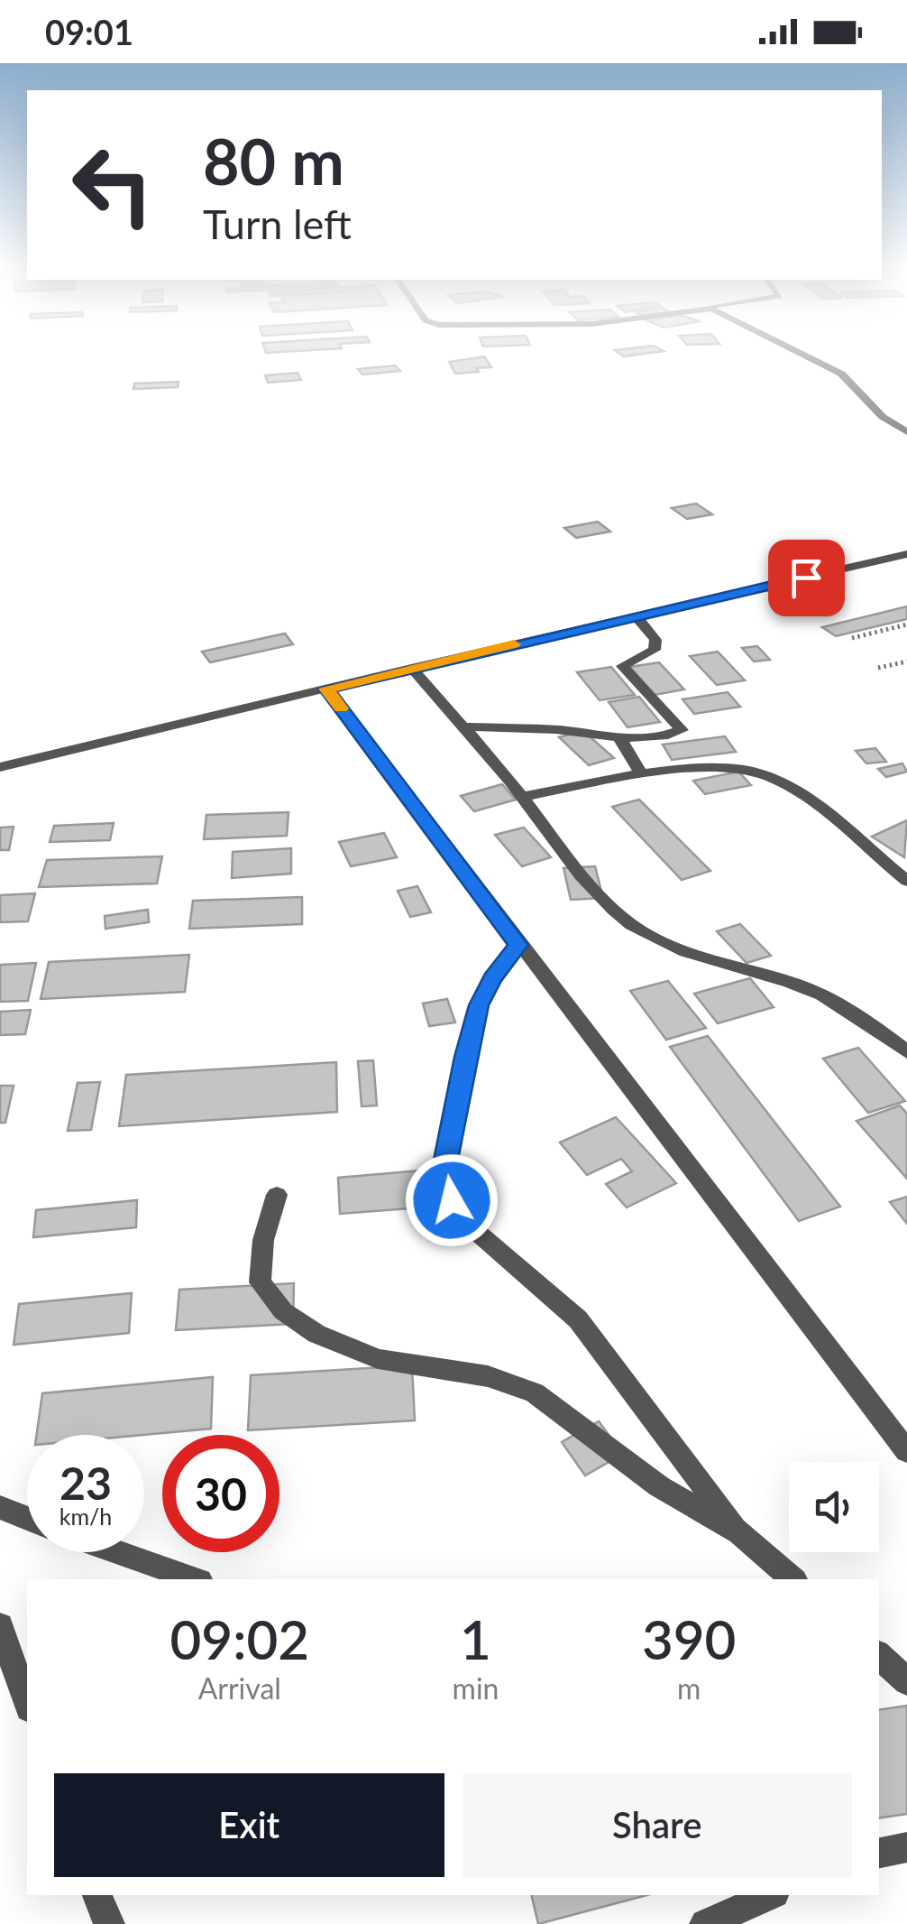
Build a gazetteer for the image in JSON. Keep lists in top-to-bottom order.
{
  "page": {
    "status": "09:01",
    "turn": ["80 m", "Turn left"],
    "speed": "23 km/h",
    "limit": "30",
    "eta": [
      "09:02",
      "Arrival",
      "1",
      "min",
      "390",
      "m"
    ],
    "buttons": ["Exit", "Share"]
  }
}
